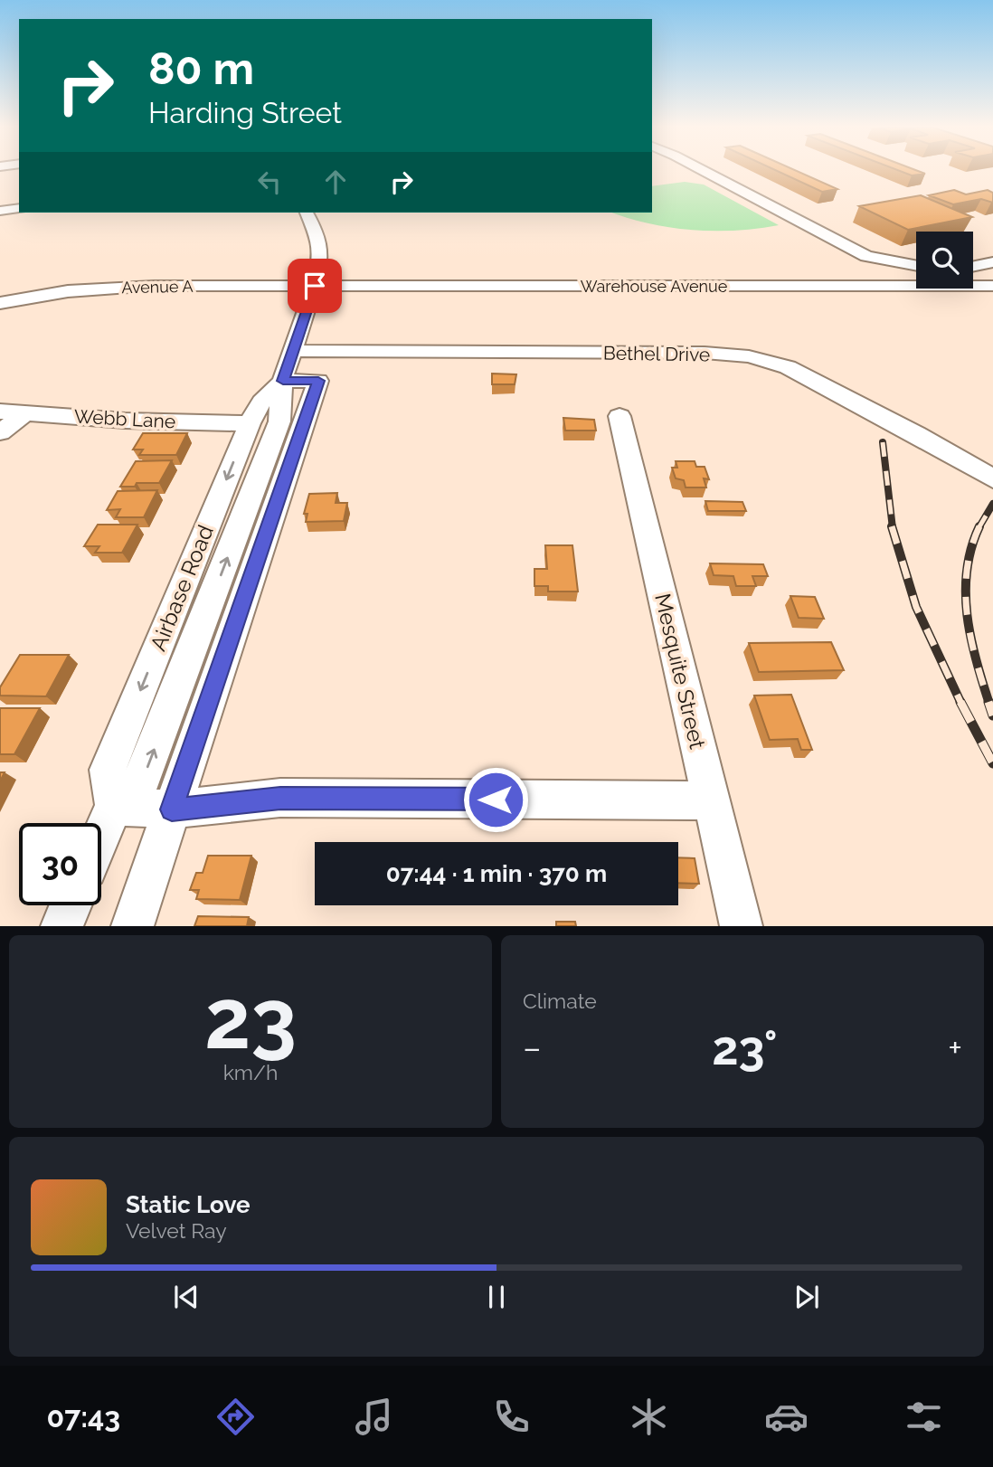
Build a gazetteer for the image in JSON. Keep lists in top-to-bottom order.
{
  "streets": {
    "street": [
      "Warehouse Avenue",
      "Avenue A",
      "Bethel Drive",
      "Webb Lane",
      "Airbase Road",
      "Mesquite Street"
    ]
  },
  "crossings": [
    ["Warehouse Avenue", "Avenue A"],
    ["Warehouse Avenue", "Airbase Road"],
    ["Avenue A", "Airbase Road"],
    ["Bethel Drive", "Airbase Road"],
    ["Webb Lane", "Airbase Road"]
  ],
  "page": {
    "turn": ["80 m", "Harding Street"],
    "limit": "30",
    "trip": "07:44 · 1 min · 370 m",
    "tile": [
      ["23", "km/h"],
      "Climate"
    ],
    "heat": ["−", "23°", "+"],
    "song": ["Static Love", "Velvet Ray"],
    "tabs": "07:43"
  }
}
